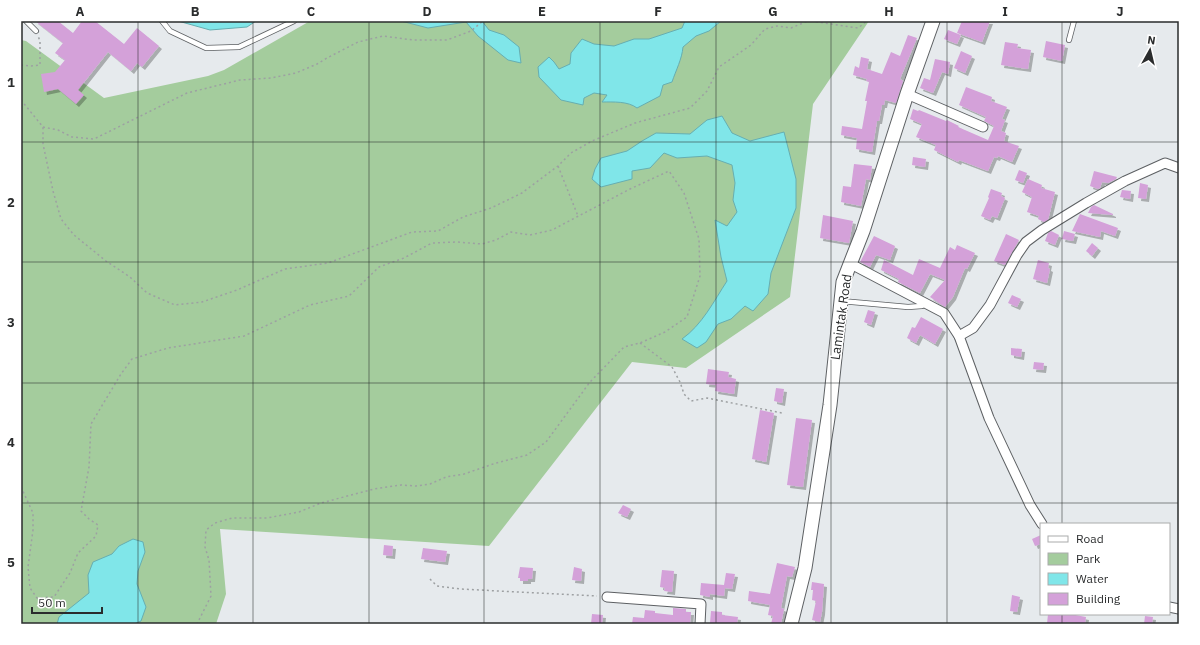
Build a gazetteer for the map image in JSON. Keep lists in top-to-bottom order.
{
  "streets": {
    "main road": ["Lamintak Road"]
  },
  "legend": [
    "Road",
    "Park",
    "Water",
    "Building"
  ],
  "scale_bar": "50 m",
  "north": "top",
  "grid": {
    "columns": [
      "A",
      "B",
      "C",
      "D",
      "E",
      "F",
      "G",
      "H",
      "I",
      "J"
    ],
    "rows": [
      "1",
      "2",
      "3",
      "4",
      "5"
    ]
  }
}
